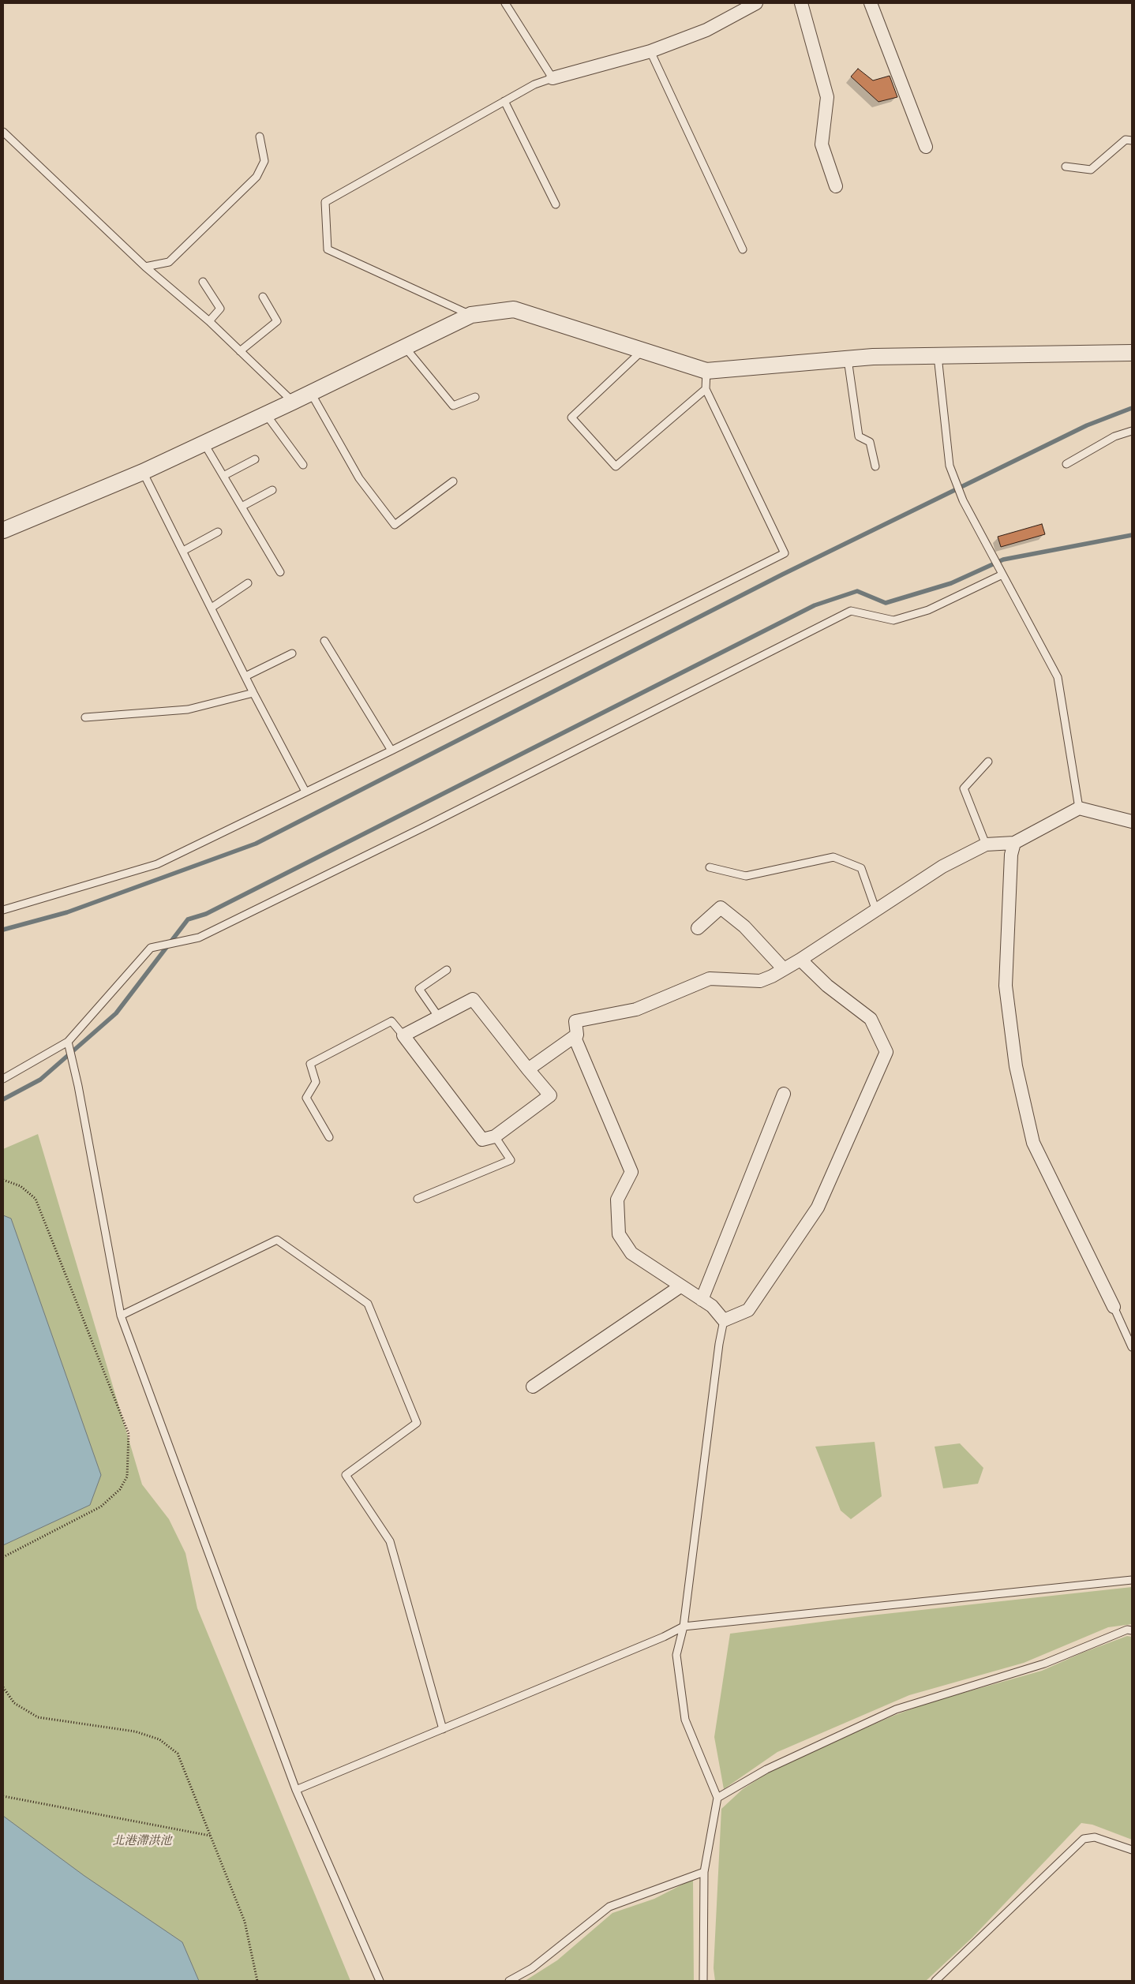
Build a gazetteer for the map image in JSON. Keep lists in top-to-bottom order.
{
  "parks": ["北港滯洪池"]
}
